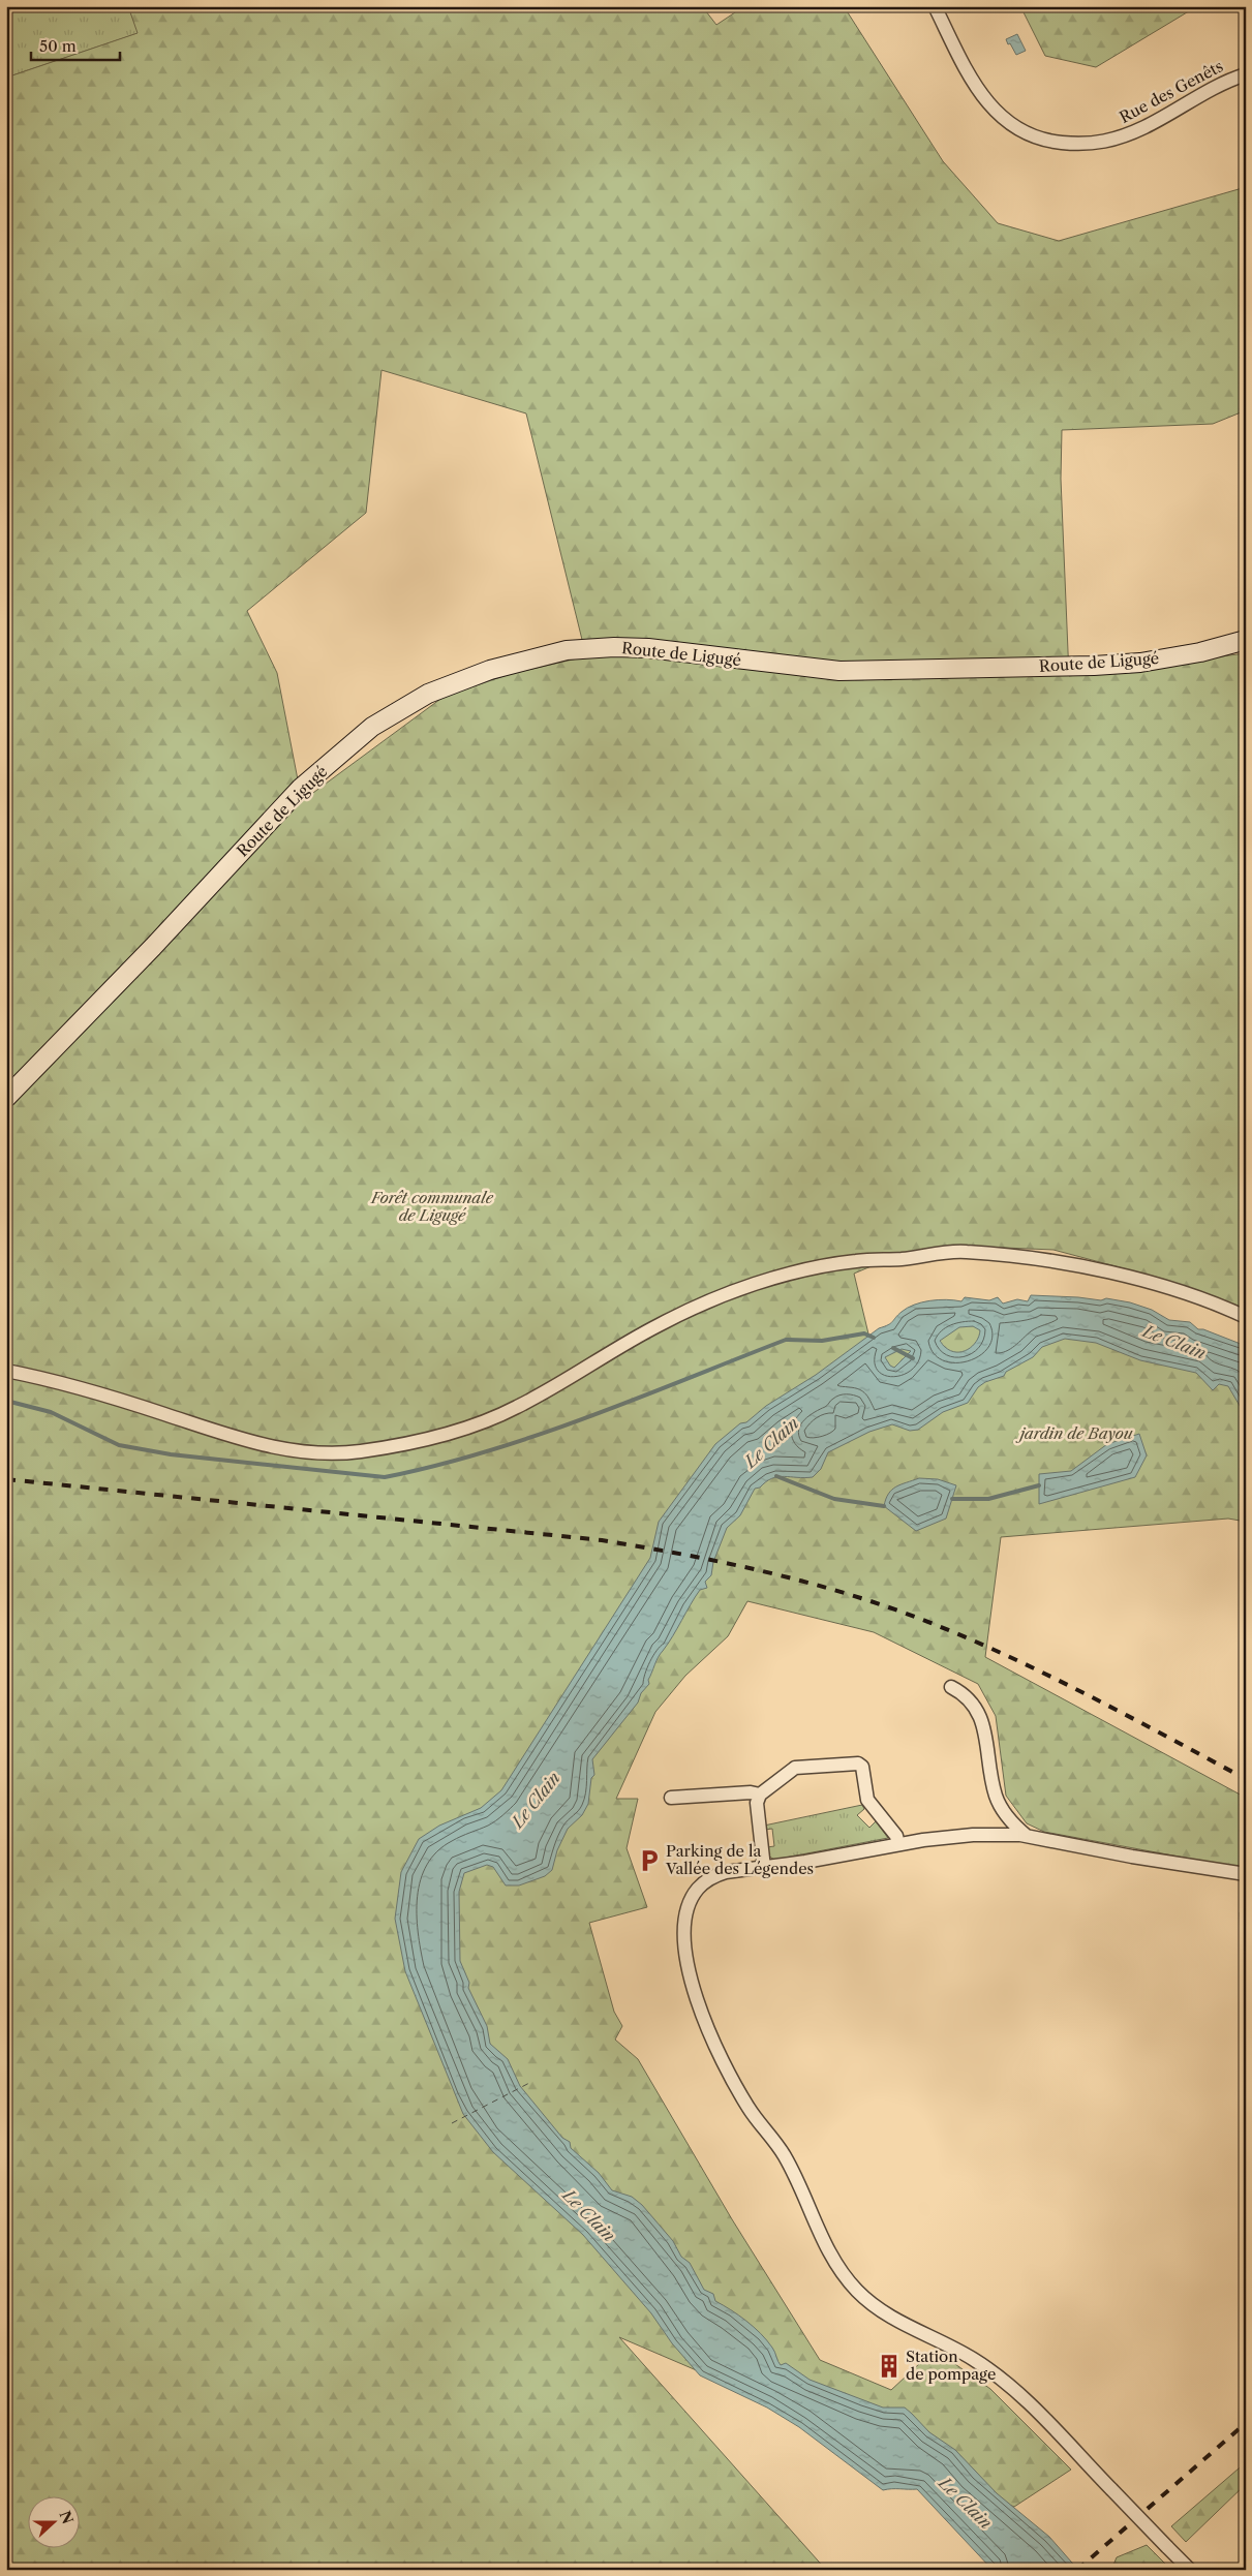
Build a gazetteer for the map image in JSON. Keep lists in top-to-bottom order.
{
  "streets": {
    "street": ["Rue des Genêts", "Route de Ligugé"]
  },
  "water": ["Le Clain"],
  "parks": ["Forêt communale de Ligugé", "jardin de Bayou"],
  "places": {
    "parking": ["Parking de la Vallée des Légendes"],
    "building": ["Station de pompage"]
  },
  "scale_bar": "50 m",
  "north": "right"
}
